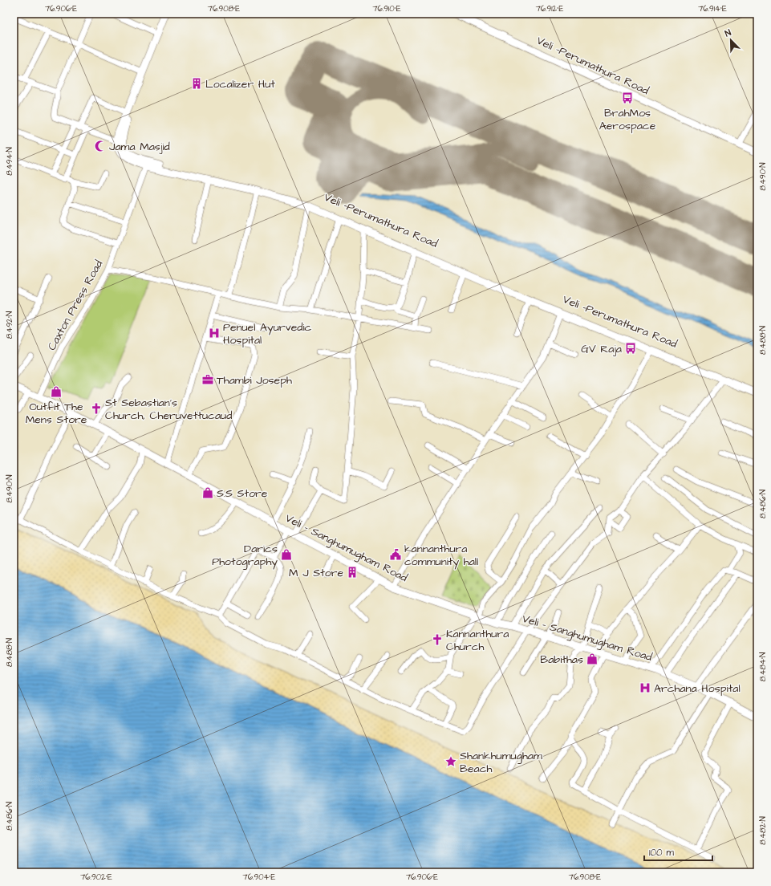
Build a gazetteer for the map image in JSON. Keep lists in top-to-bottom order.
{
  "streets": {
    "main road": ["Veli -Perumathura Road", "Veli - Sanghumugham Road"],
    "street": ["Caxton Press Road"]
  },
  "crossings": [
    ["Caxton Press Road", "Veli - Sanghumugham Road"]
  ],
  "places": {
    "building": ["Localizer Hut", "M J Store"],
    "bus stop": ["BrahMos Aerospace", "GV Raja"],
    "mosque": ["Jama Masjid"],
    "hospital": ["Penuel Ayurvedic Hospital", "Archana Hospital"],
    "office": ["Thambi Joseph"],
    "shop": [
      "Outfit The Mens Store",
      "S.S Store",
      "Darics Photography",
      "Babithas"
    ],
    "church": ["St Sebastian's Church, Cheruvettucaud", "Kannanthura Church"],
    "public building": ["kannanthura community hall"],
    "place": ["Shankhumugham Beach"]
  },
  "scale_bar": "100 m",
  "north": "top left",
  "coordinates": [
    "76.906°E",
    "76.908°E",
    "76.910°E",
    "76.912°E",
    "76.914°E",
    "8.494°N",
    "8.490°N",
    "8.492°N",
    "8.488°N",
    "8.486°N",
    "8.484°N",
    "8.482°N",
    "76.902°E",
    "76.904°E"
  ]
}
